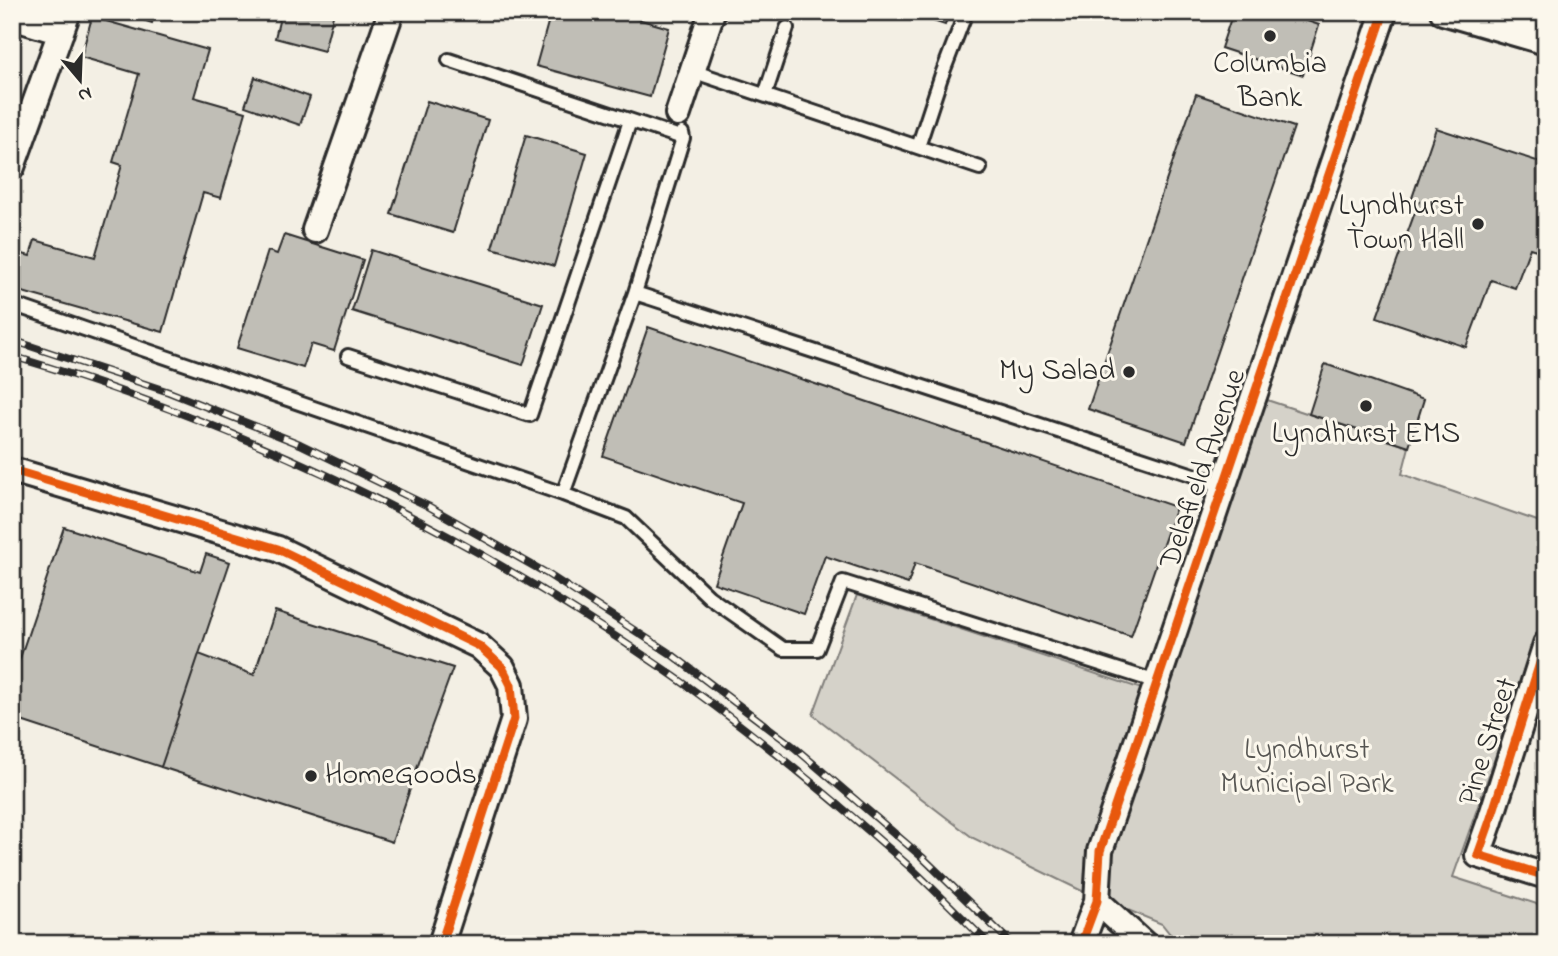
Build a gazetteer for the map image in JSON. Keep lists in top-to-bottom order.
{
  "streets": {
    "street": ["Delafield Avenue", "Pine Street"]
  },
  "parks": ["Lyndhurst Municipal Park"],
  "places": [
    "Columbia Bank",
    "Lyndhurst Town Hall",
    "My Salad",
    "Lyndhurst EMS",
    "HomeGoods"
  ],
  "north": "bottom"
}
